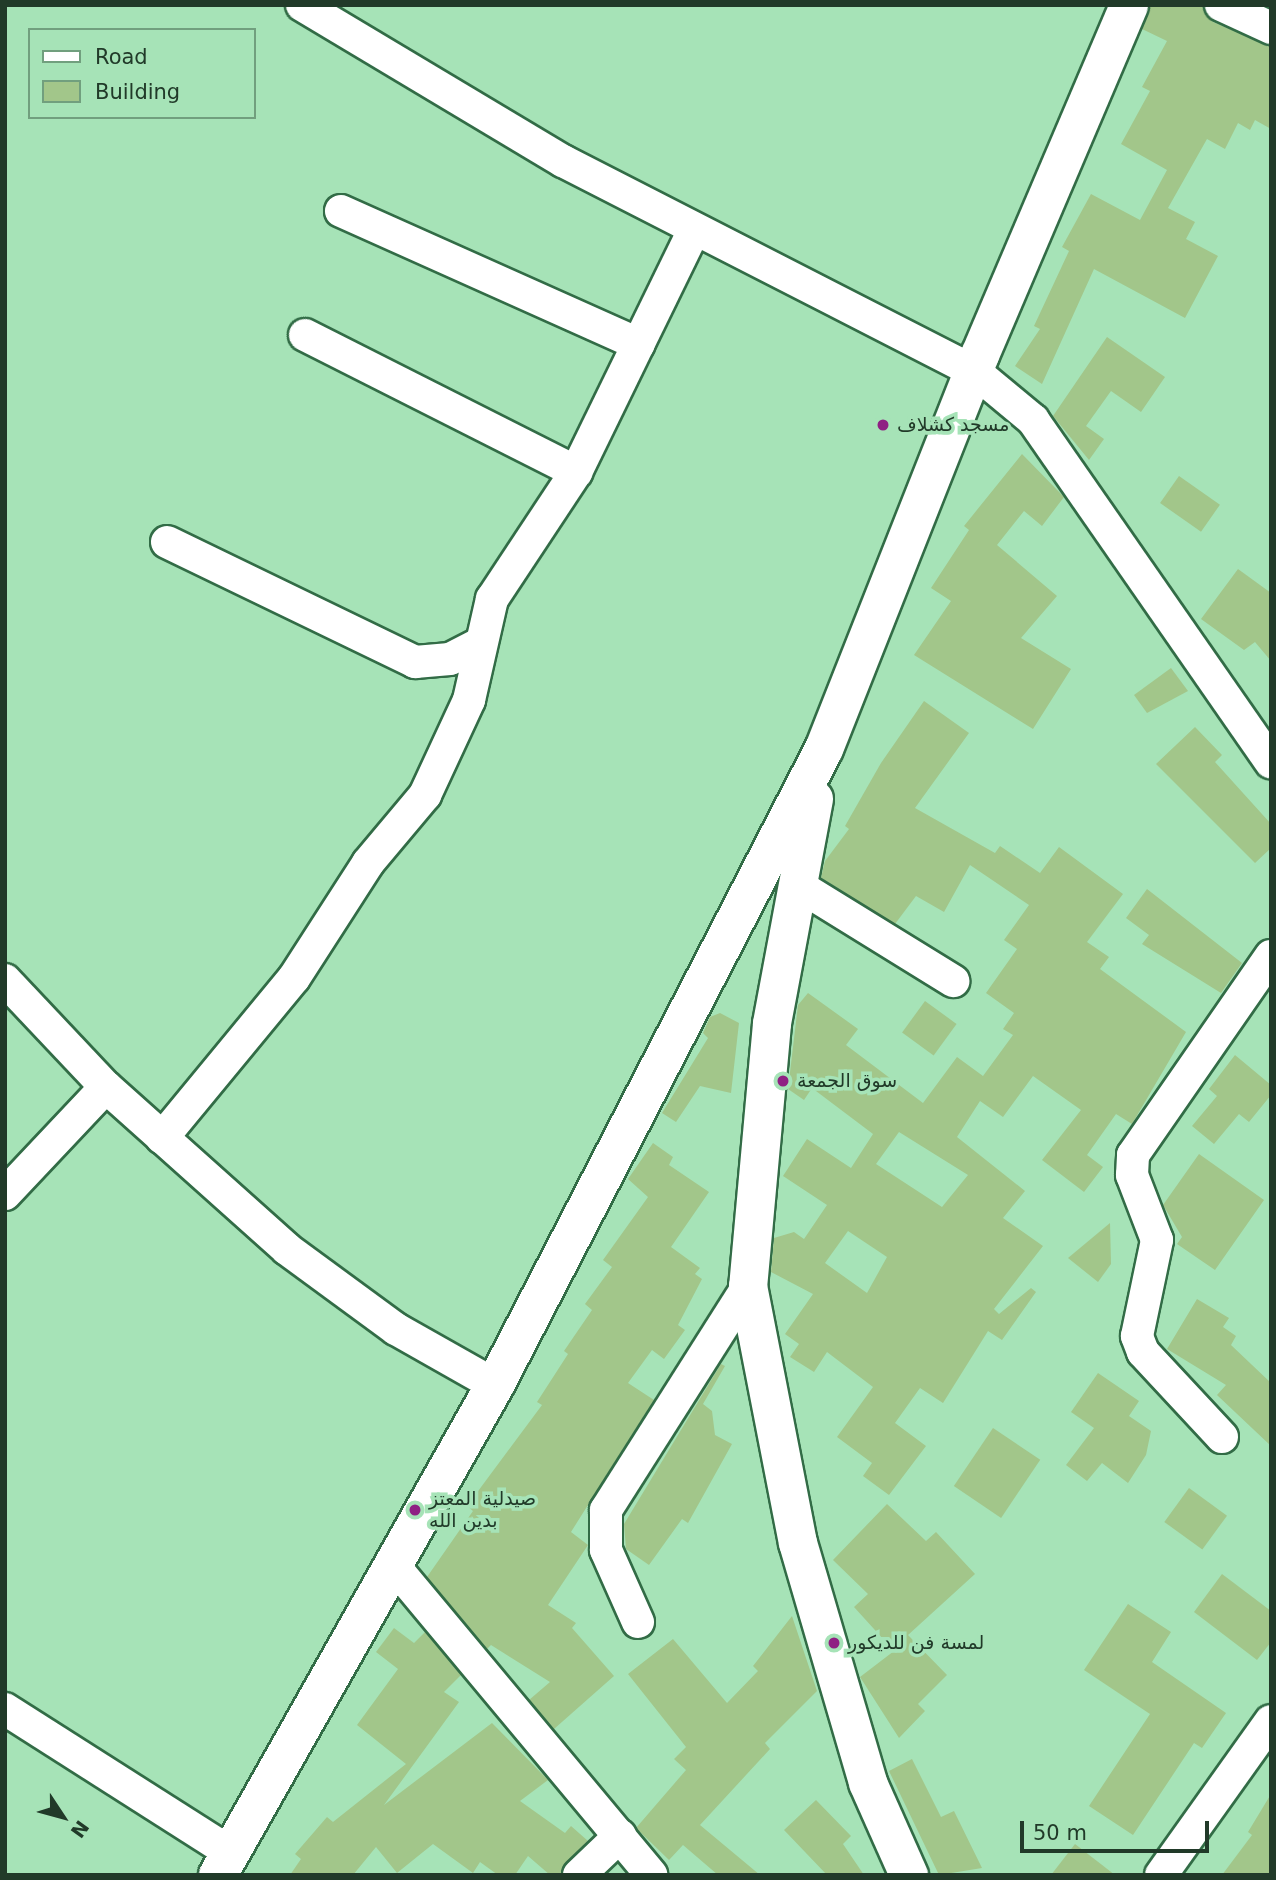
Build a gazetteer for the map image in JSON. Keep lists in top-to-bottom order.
{
  "places": [
    "مسجد كشلاف",
    "سوق الجمعة",
    "صيدلية المعتز بدين الله",
    "لمسة فن للديكور"
  ],
  "legend": ["Road", "Building"],
  "scale_bar": "50 m",
  "north": "bottom right"
}
